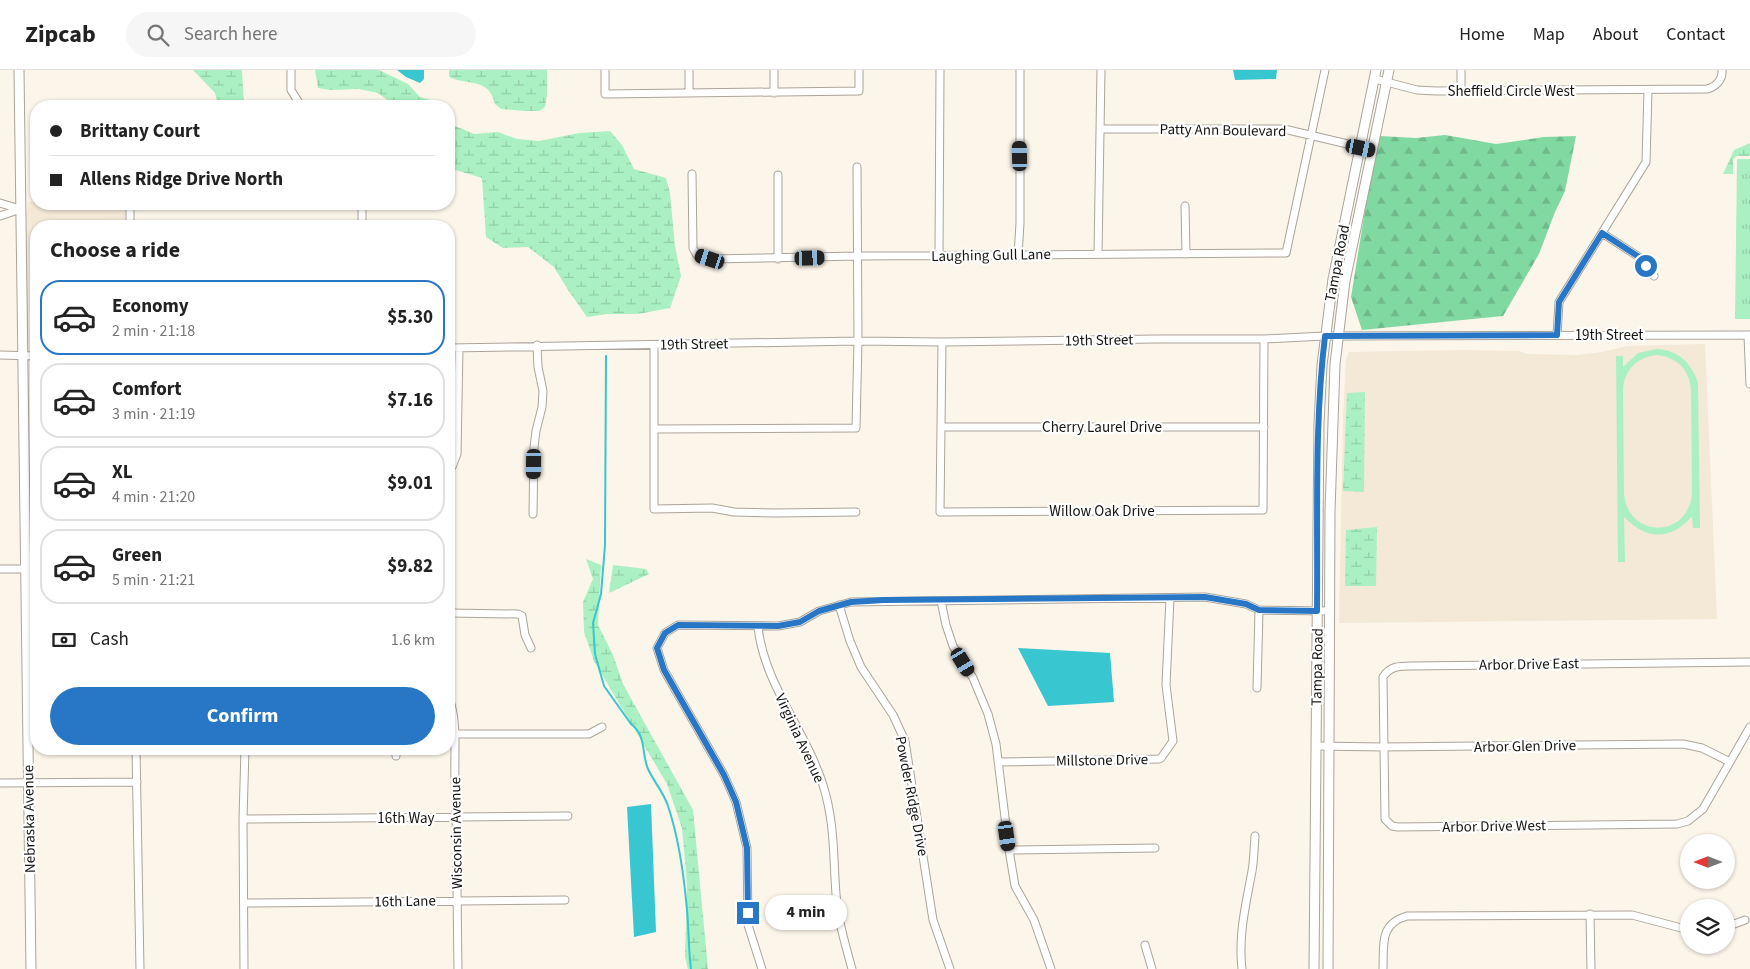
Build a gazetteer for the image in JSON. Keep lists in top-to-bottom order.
{
  "streets": {
    "main road": ["Tampa Road", "Nebraska Avenue"],
    "street": [
      "Sheffield Circle West",
      "Patty Ann Boulevard",
      "Laughing Gull Lane",
      "19th Street",
      "Cherry Laurel Drive",
      "Willow Oak Drive",
      "Arbor Drive East",
      "Virginia Avenue",
      "Arbor Glen Drive",
      "Millstone Drive",
      "Powder Ridge Drive",
      "16th Way",
      "Arbor Drive West",
      "Wisconsin Avenue",
      "16th Lane"
    ]
  },
  "crossings": [
    ["Sheffield Circle West", "Tampa Road"],
    ["Patty Ann Boulevard", "Laughing Gull Lane"],
    ["Patty Ann Boulevard", "Tampa Road"],
    ["Tampa Road", "19th Street"],
    ["Tampa Road", "Arbor Glen Drive"],
    ["19th Street", "Willow Oak Drive"],
    ["Cherry Laurel Drive", "Willow Oak Drive"],
    ["Arbor Drive East", "Arbor Glen Drive"],
    ["Arbor Drive East", "Arbor Drive West"],
    ["Arbor Glen Drive", "Arbor Drive West"],
    ["16th Way", "Wisconsin Avenue"],
    ["Wisconsin Avenue", "16th Lane"]
  ],
  "north": "left",
  "page": {
    "header": "Zipcab",
    "search": "Search here",
    "nav": [
      "Home",
      "Map",
      "About",
      "Contact"
    ],
    "banner": ["Brittany Court", "Allens Ridge Drive North"],
    "heading": "Choose a ride",
    "list": [
      {
        "name": "Economy",
        "note": "2 min · 21:18",
        "value": "$5.30"
      },
      {
        "name": "Comfort",
        "note": "3 min · 21:19",
        "value": "$7.16"
      },
      {
        "name": "XL",
        "note": "4 min · 21:20",
        "value": "$9.01"
      },
      {
        "name": "Green",
        "note": "5 min · 21:21",
        "value": "$9.82"
      }
    ],
    "pay": ["Cash", "1.6 km"],
    "buttons": "Confirm",
    "bubble": "4 min"
  }
}
